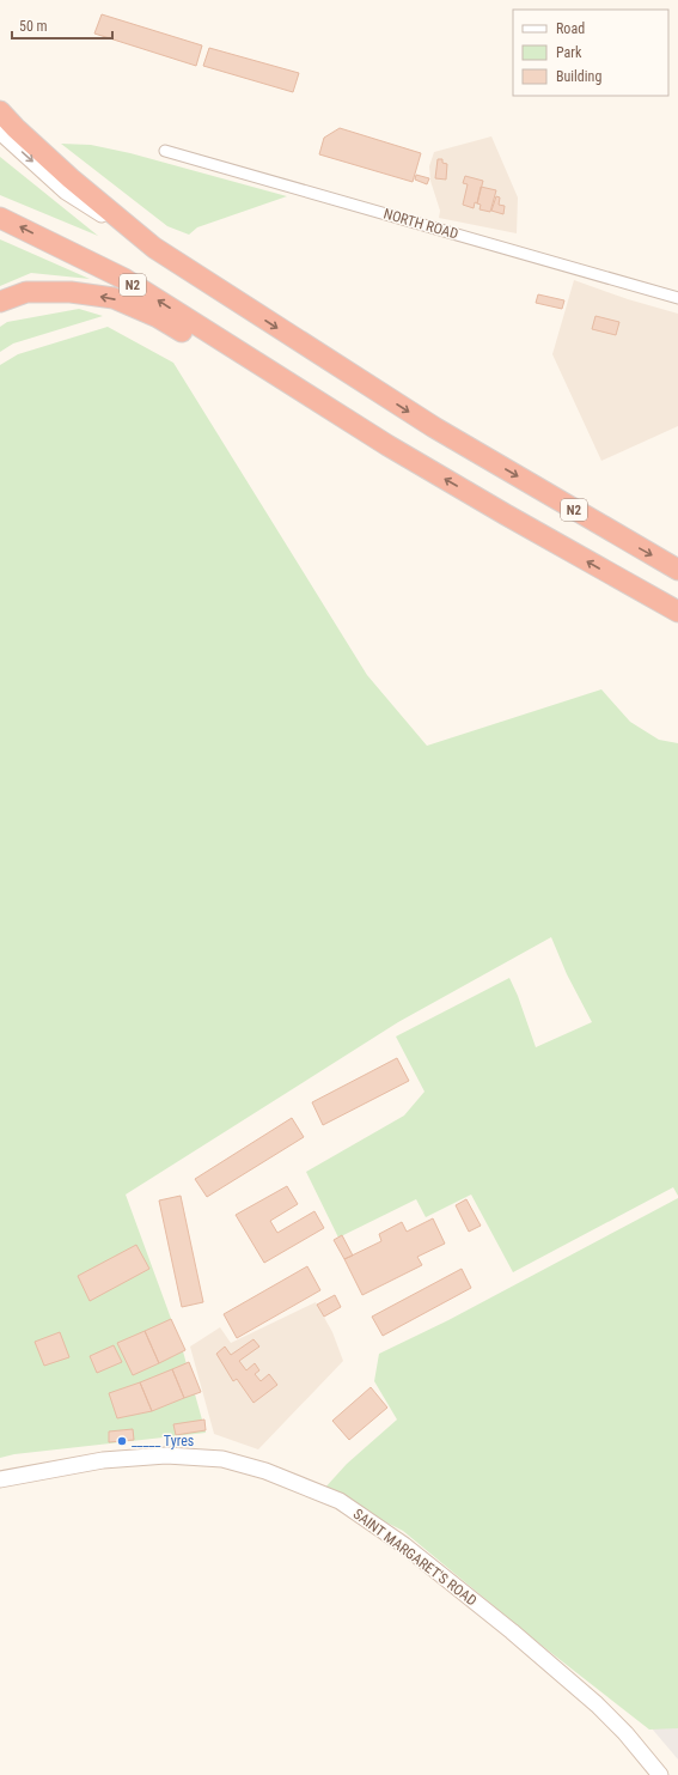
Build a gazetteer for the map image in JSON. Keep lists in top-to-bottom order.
{
  "streets": {
    "highway": ["N2"],
    "main road": ["SAINT MARGARET'S ROAD"],
    "street": ["NORTH ROAD"]
  },
  "places": ["_____ Tyres"],
  "legend": ["Road", "Park", "Building"],
  "scale_bar": "50 m"
}
